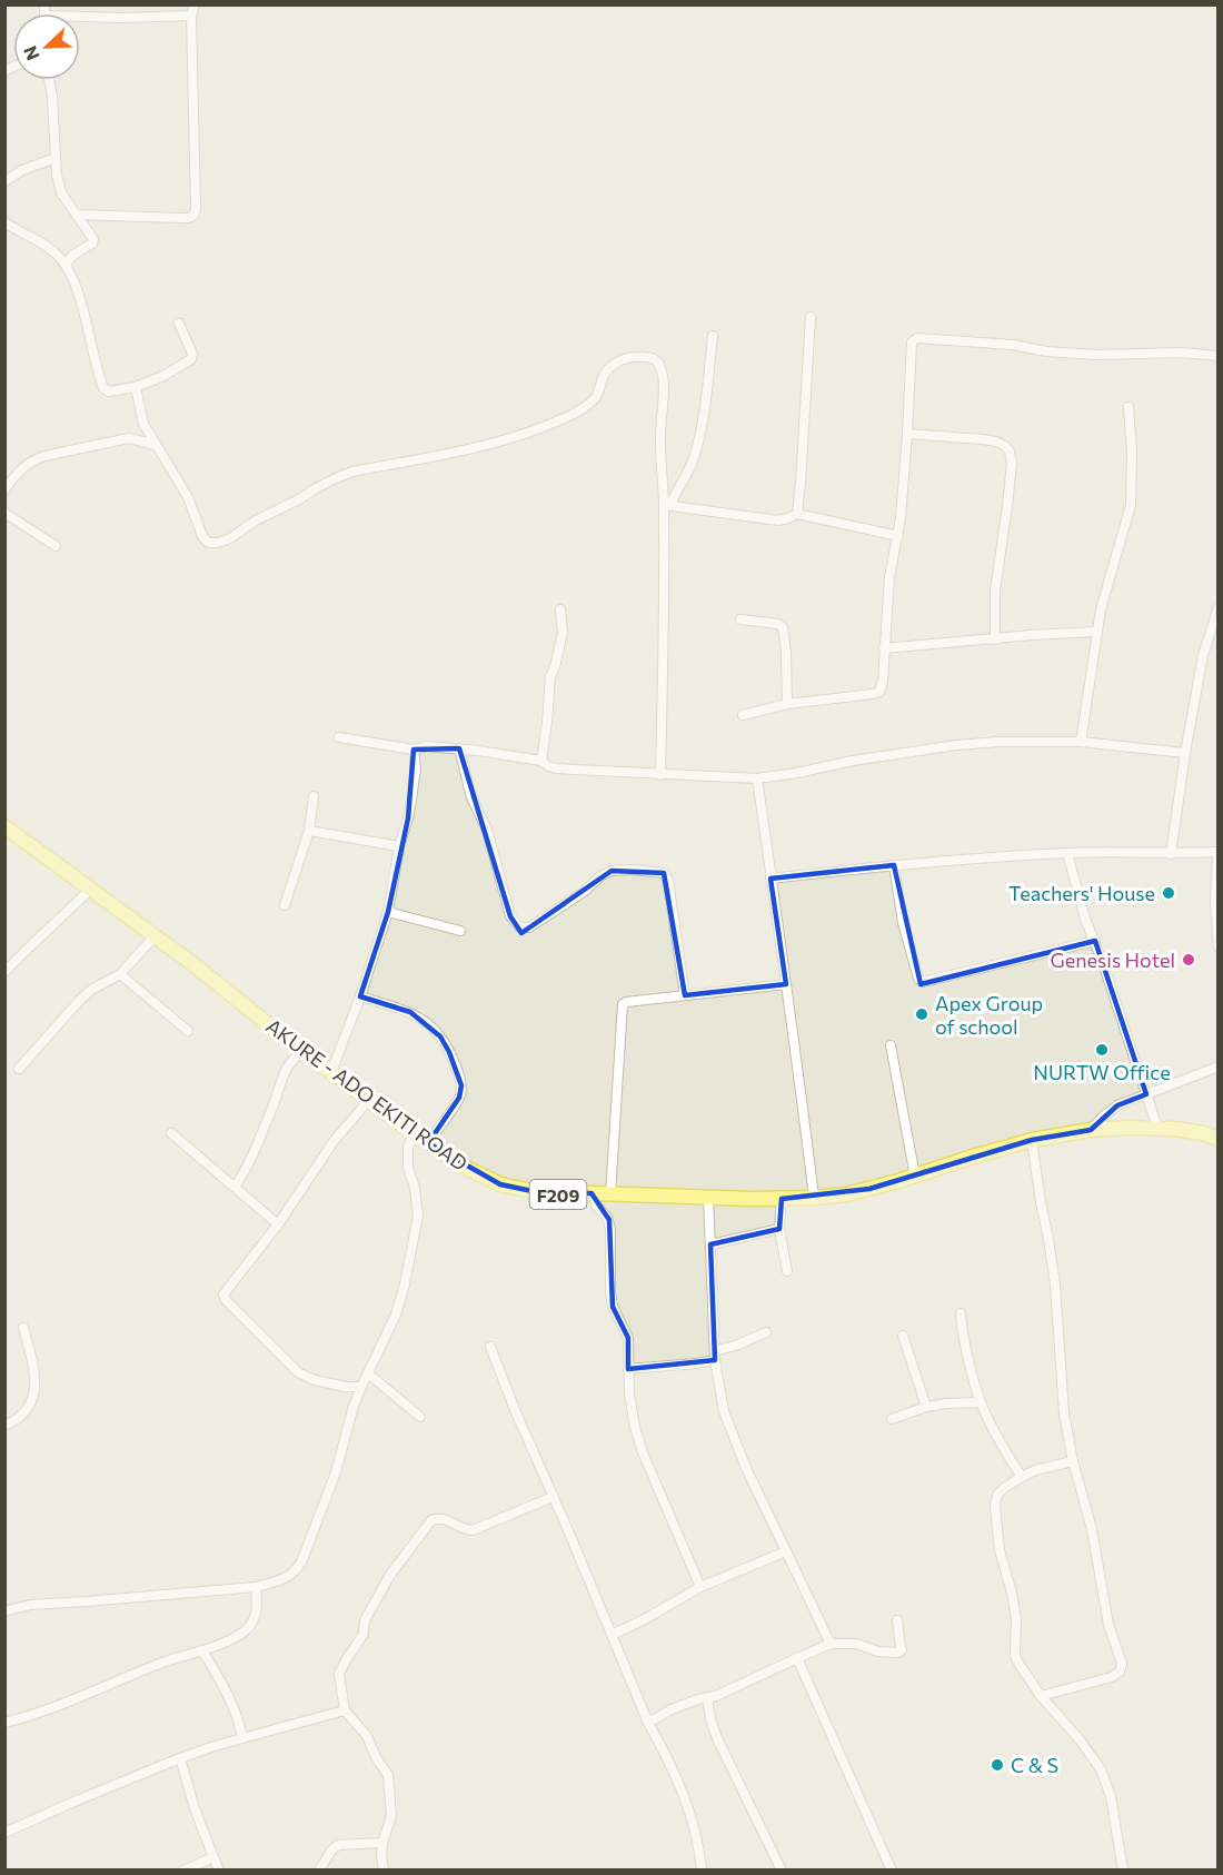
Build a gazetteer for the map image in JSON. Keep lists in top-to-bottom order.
{
  "streets": {
    "main road": ["AKURE - ADO EKITI ROAD", "F209"]
  },
  "places": [
    "Teachers' House",
    "Genesis Hotel",
    "Apex Group of school",
    "NURTW Office",
    "C & S"
  ],
  "north": "bottom left"
}
